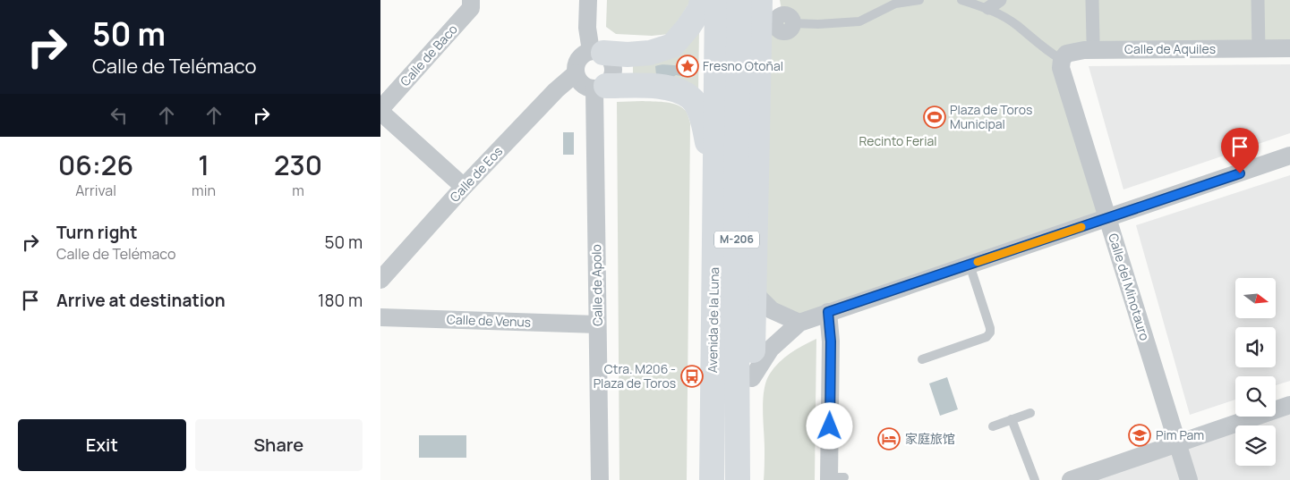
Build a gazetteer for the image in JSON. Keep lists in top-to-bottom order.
{
  "streets": {
    "main road": ["M-206", "Avenida de la Luna"],
    "street": [
      "Calle de Aquiles",
      "Calle de Baco",
      "Calle de Eos",
      "Calle de Apolo",
      "Calle del Minotauro",
      "Calle de Venus"
    ]
  },
  "crossings": [
    ["Calle de Aquiles", "Calle del Minotauro"],
    ["Calle de Eos", "Calle de Apolo"],
    ["Calle de Apolo", "Calle de Venus"]
  ],
  "parks": ["Recinto Ferial"],
  "places": {
    "place": ["Fresno Otoñal"],
    "sports": ["Plaza de Toros Municipal"],
    "bus stop": ["Ctra. M206 - Plaza de Toros"],
    "school or university": ["Pim Pam"],
    "hotel": ["家庭旅馆"]
  },
  "north": "right",
  "page": {
    "turn": ["50 m", "Calle de Telémaco"],
    "eta": [
      "06:26",
      "Arrival",
      "1",
      "min",
      "230",
      "m"
    ],
    "list": [
      {
        "name": "Turn right",
        "note": "Calle de Telémaco",
        "value": "50 m"
      },
      {
        "name": "Arrive at destination",
        "value": "180 m"
      }
    ],
    "buttons": ["Exit", "Share"]
  }
}
